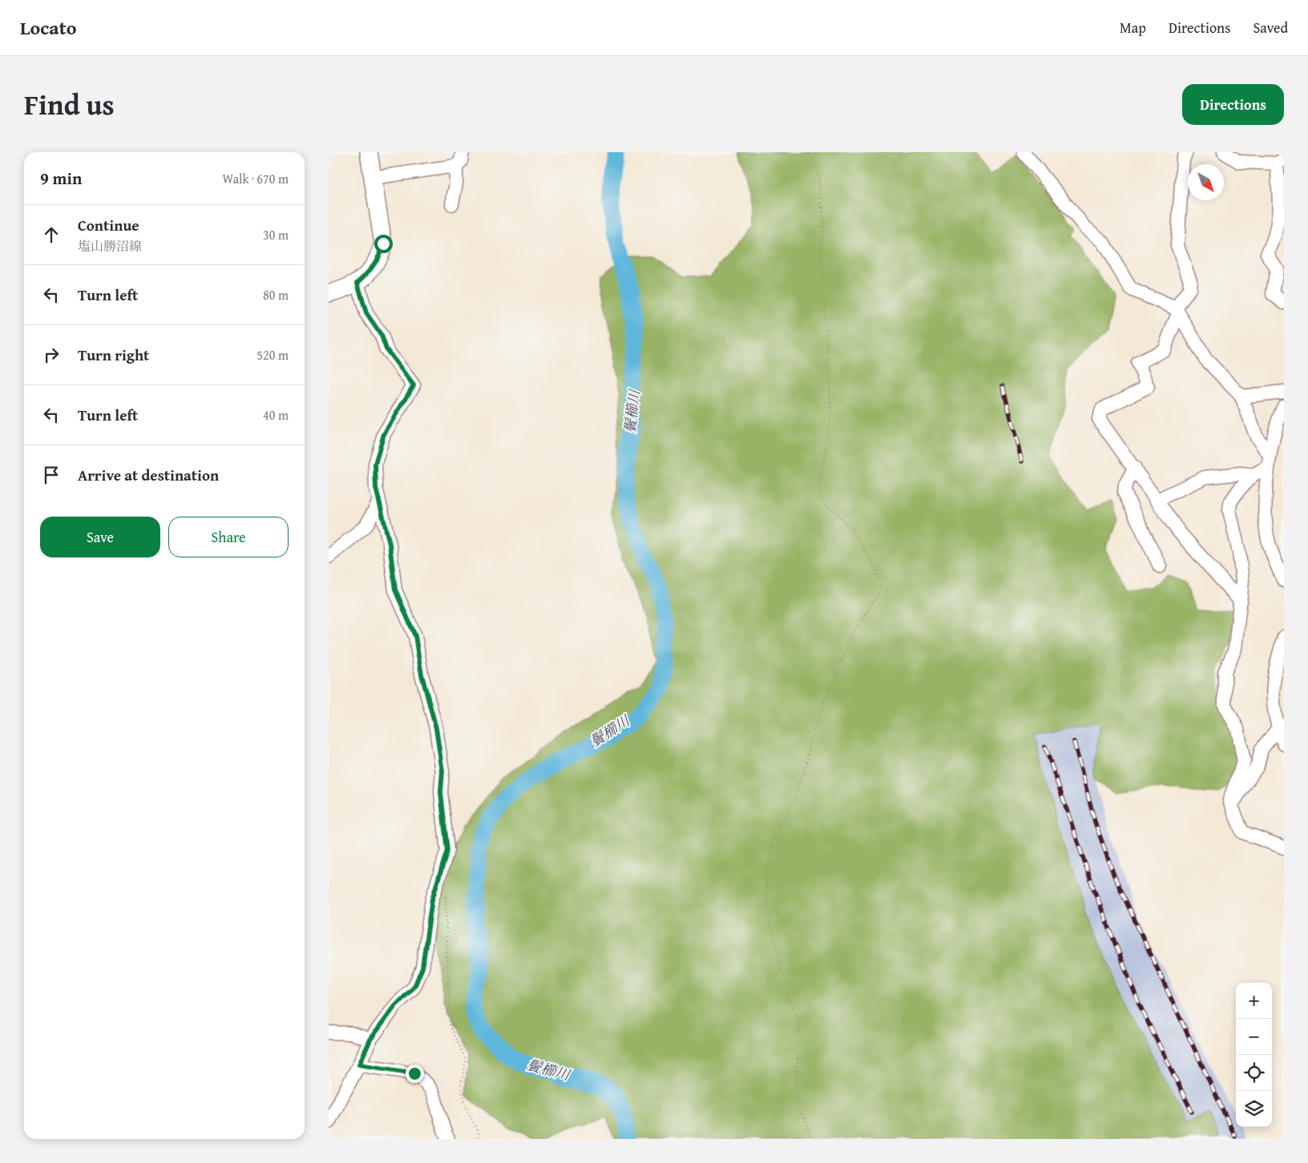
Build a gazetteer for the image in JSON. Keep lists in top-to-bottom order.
{
  "water": ["鬢櫛川"],
  "north": "bottom right",
  "page": {
    "header": "Locato",
    "nav": ["Map", "Directions", "Saved"],
    "title": "Find us",
    "buttons": [
      "Directions",
      ["Save", "Share"]
    ],
    "heading": ["9 min", "Walk · 670 m"],
    "list": [
      ["Continue", "塩山勝沼線", "30 m"],
      ["Turn left", "80 m"],
      ["Turn right", "520 m"],
      ["Turn left", "40 m"],
      "Arrive at destination"
    ],
    "map_buttons": ["+", "−"]
  }
}
